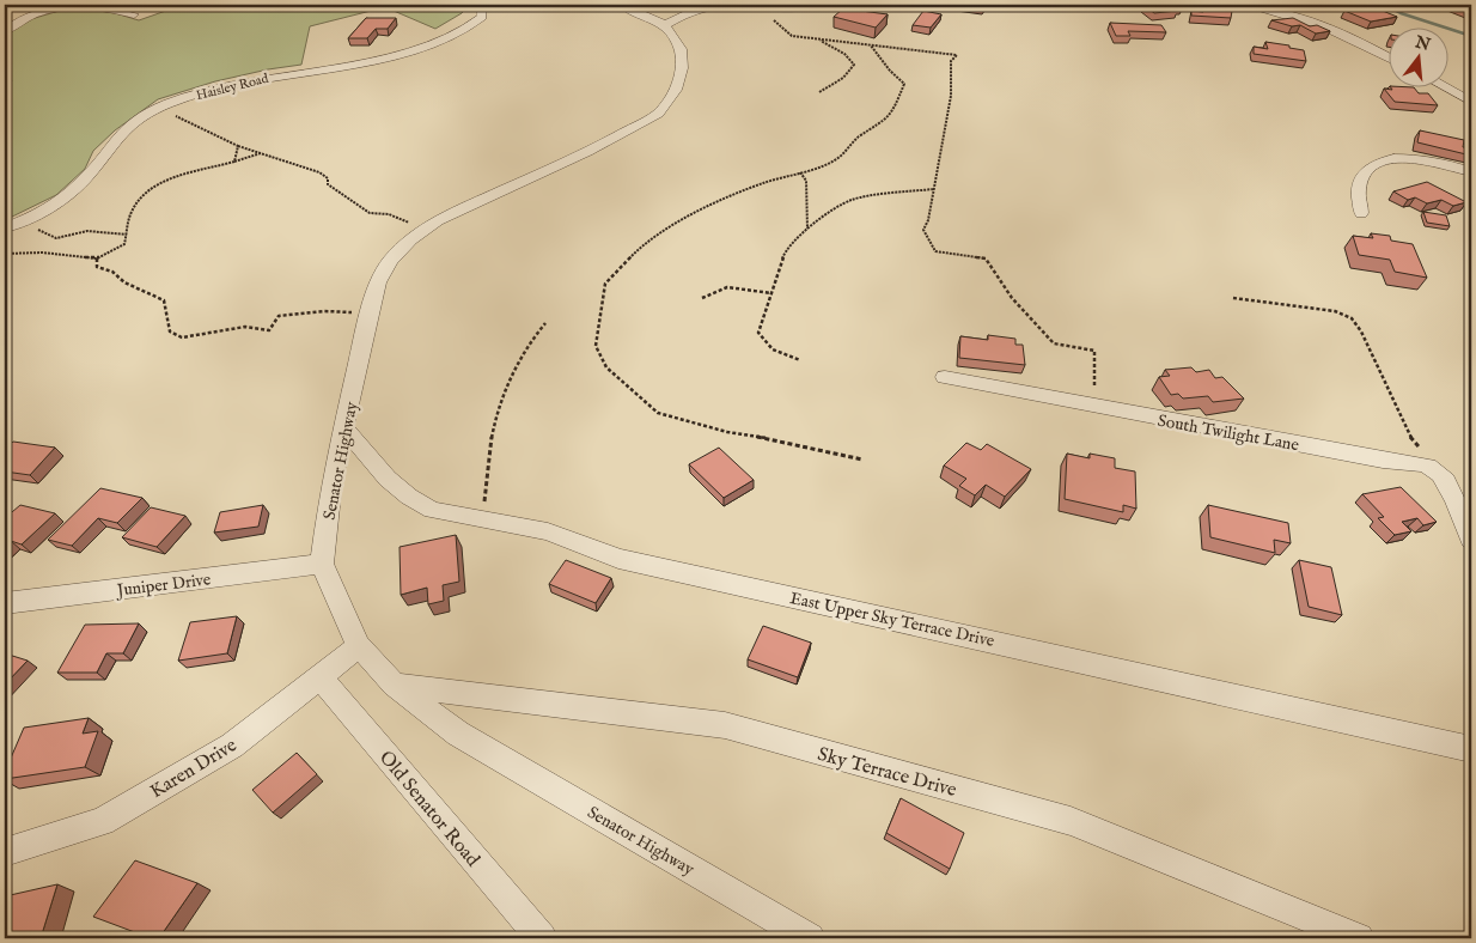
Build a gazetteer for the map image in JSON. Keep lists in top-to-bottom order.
{
  "streets": {
    "street": [
      "Haisley Road",
      "South Twilight Lane",
      "Senator Highway",
      "Juniper Drive",
      "East Upper Sky Terrace Drive",
      "Karen Drive",
      "Sky Terrace Drive",
      "Old Senator Road"
    ]
  },
  "crossings": [
    ["Senator Highway", "Juniper Drive"],
    ["Senator Highway", "East Upper Sky Terrace Drive"],
    ["Senator Highway", "Karen Drive"],
    ["Senator Highway", "Sky Terrace Drive"],
    ["Karen Drive", "Old Senator Road"]
  ],
  "north": "top"
}
